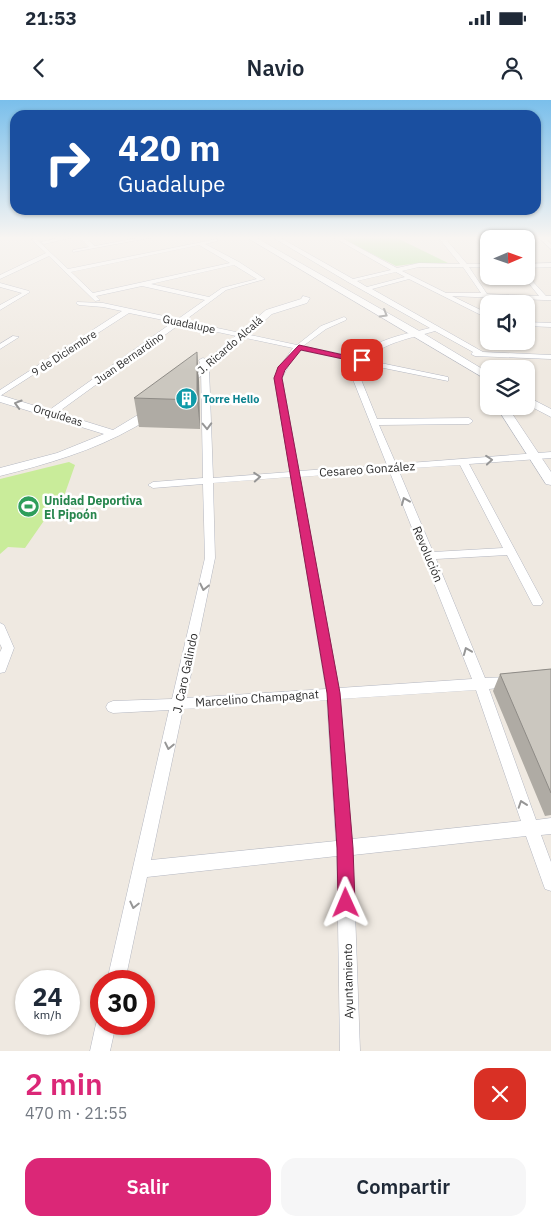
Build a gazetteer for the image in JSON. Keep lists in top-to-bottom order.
{
  "streets": {
    "street": [
      "Guadalupe",
      "J. Ricardo Alcalá",
      "9 de Diciembre",
      "Juan Bernardino",
      "Orquídeas",
      "Cesareo González",
      "Revolución",
      "J. Caro Galindo",
      "Marcelino Champagnat",
      "Ayuntamiento"
    ]
  },
  "crossings": [
    ["Guadalupe", "J. Ricardo Alcalá"],
    ["Guadalupe", "9 de Diciembre"],
    ["Guadalupe", "Juan Bernardino"],
    ["Guadalupe", "Revolución"],
    ["Guadalupe", "Ayuntamiento"],
    ["J. Ricardo Alcalá", "J. Caro Galindo"],
    ["Juan Bernardino", "Orquídeas"],
    ["Cesareo González", "Revolución"],
    ["Cesareo González", "J. Caro Galindo"],
    ["Cesareo González", "Ayuntamiento"],
    ["Revolución", "Marcelino Champagnat"],
    ["J. Caro Galindo", "Marcelino Champagnat"],
    ["Marcelino Champagnat", "Ayuntamiento"]
  ],
  "one_way": ["J. Caro Galindo"],
  "places": {
    "building": ["Torre Helio"],
    "sports": ["Unidad Deportiva El Pipoón"]
  },
  "north": "right",
  "page": {
    "status": "21:53",
    "header": "Navio",
    "turn": ["420 m", "Guadalupe"],
    "speed": "24 km/h",
    "limit": "30",
    "heading": ["2 min", "470 m · 21:55"],
    "buttons": ["Salir", "Compartir"]
  }
}
